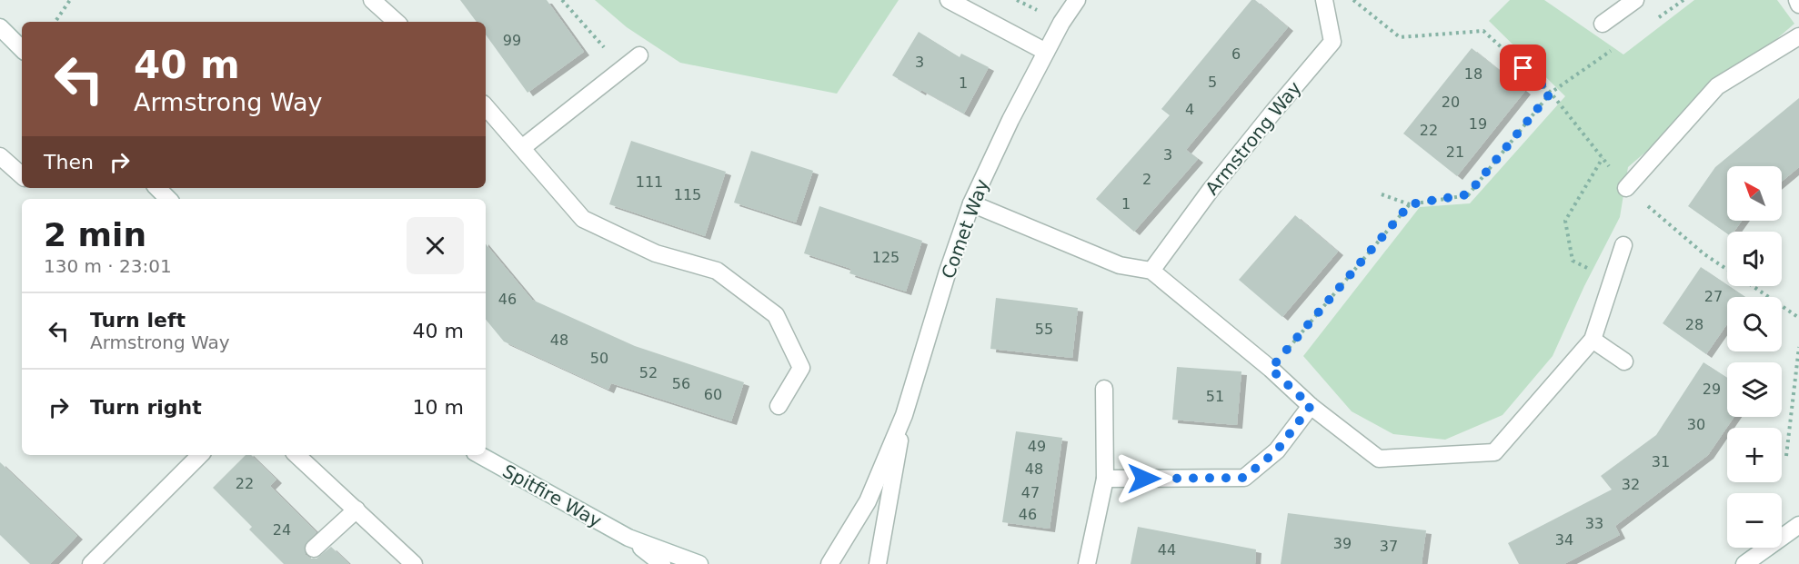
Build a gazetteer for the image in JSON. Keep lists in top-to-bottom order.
{
  "streets": {
    "street": ["Armstrong Way", "Comet Way", "Spitfire Way"]
  },
  "house_numbers": [
    "99",
    "6",
    "3",
    "18",
    "5",
    "1",
    "20",
    "4",
    "19",
    "22",
    "21",
    "3",
    "2",
    "111",
    "115",
    "1",
    "125",
    "27",
    "46",
    "28",
    "55",
    "48",
    "50",
    "52",
    "56",
    "29",
    "60",
    "51",
    "30",
    "49",
    "31",
    "48",
    "22",
    "32",
    "47",
    "46",
    "33",
    "24",
    "34",
    "39",
    "37",
    "44"
  ],
  "north": "top left",
  "page": {
    "turn": ["40 m", "Armstrong Way"],
    "then": "Then",
    "map_buttons": ["+", "−"],
    "heading": ["2 min", "130 m · 23:01"],
    "list": [
      {
        "name": "Turn left",
        "note": "Armstrong Way",
        "value": "40 m"
      },
      {
        "name": "Turn right",
        "value": "10 m"
      }
    ]
  }
}
